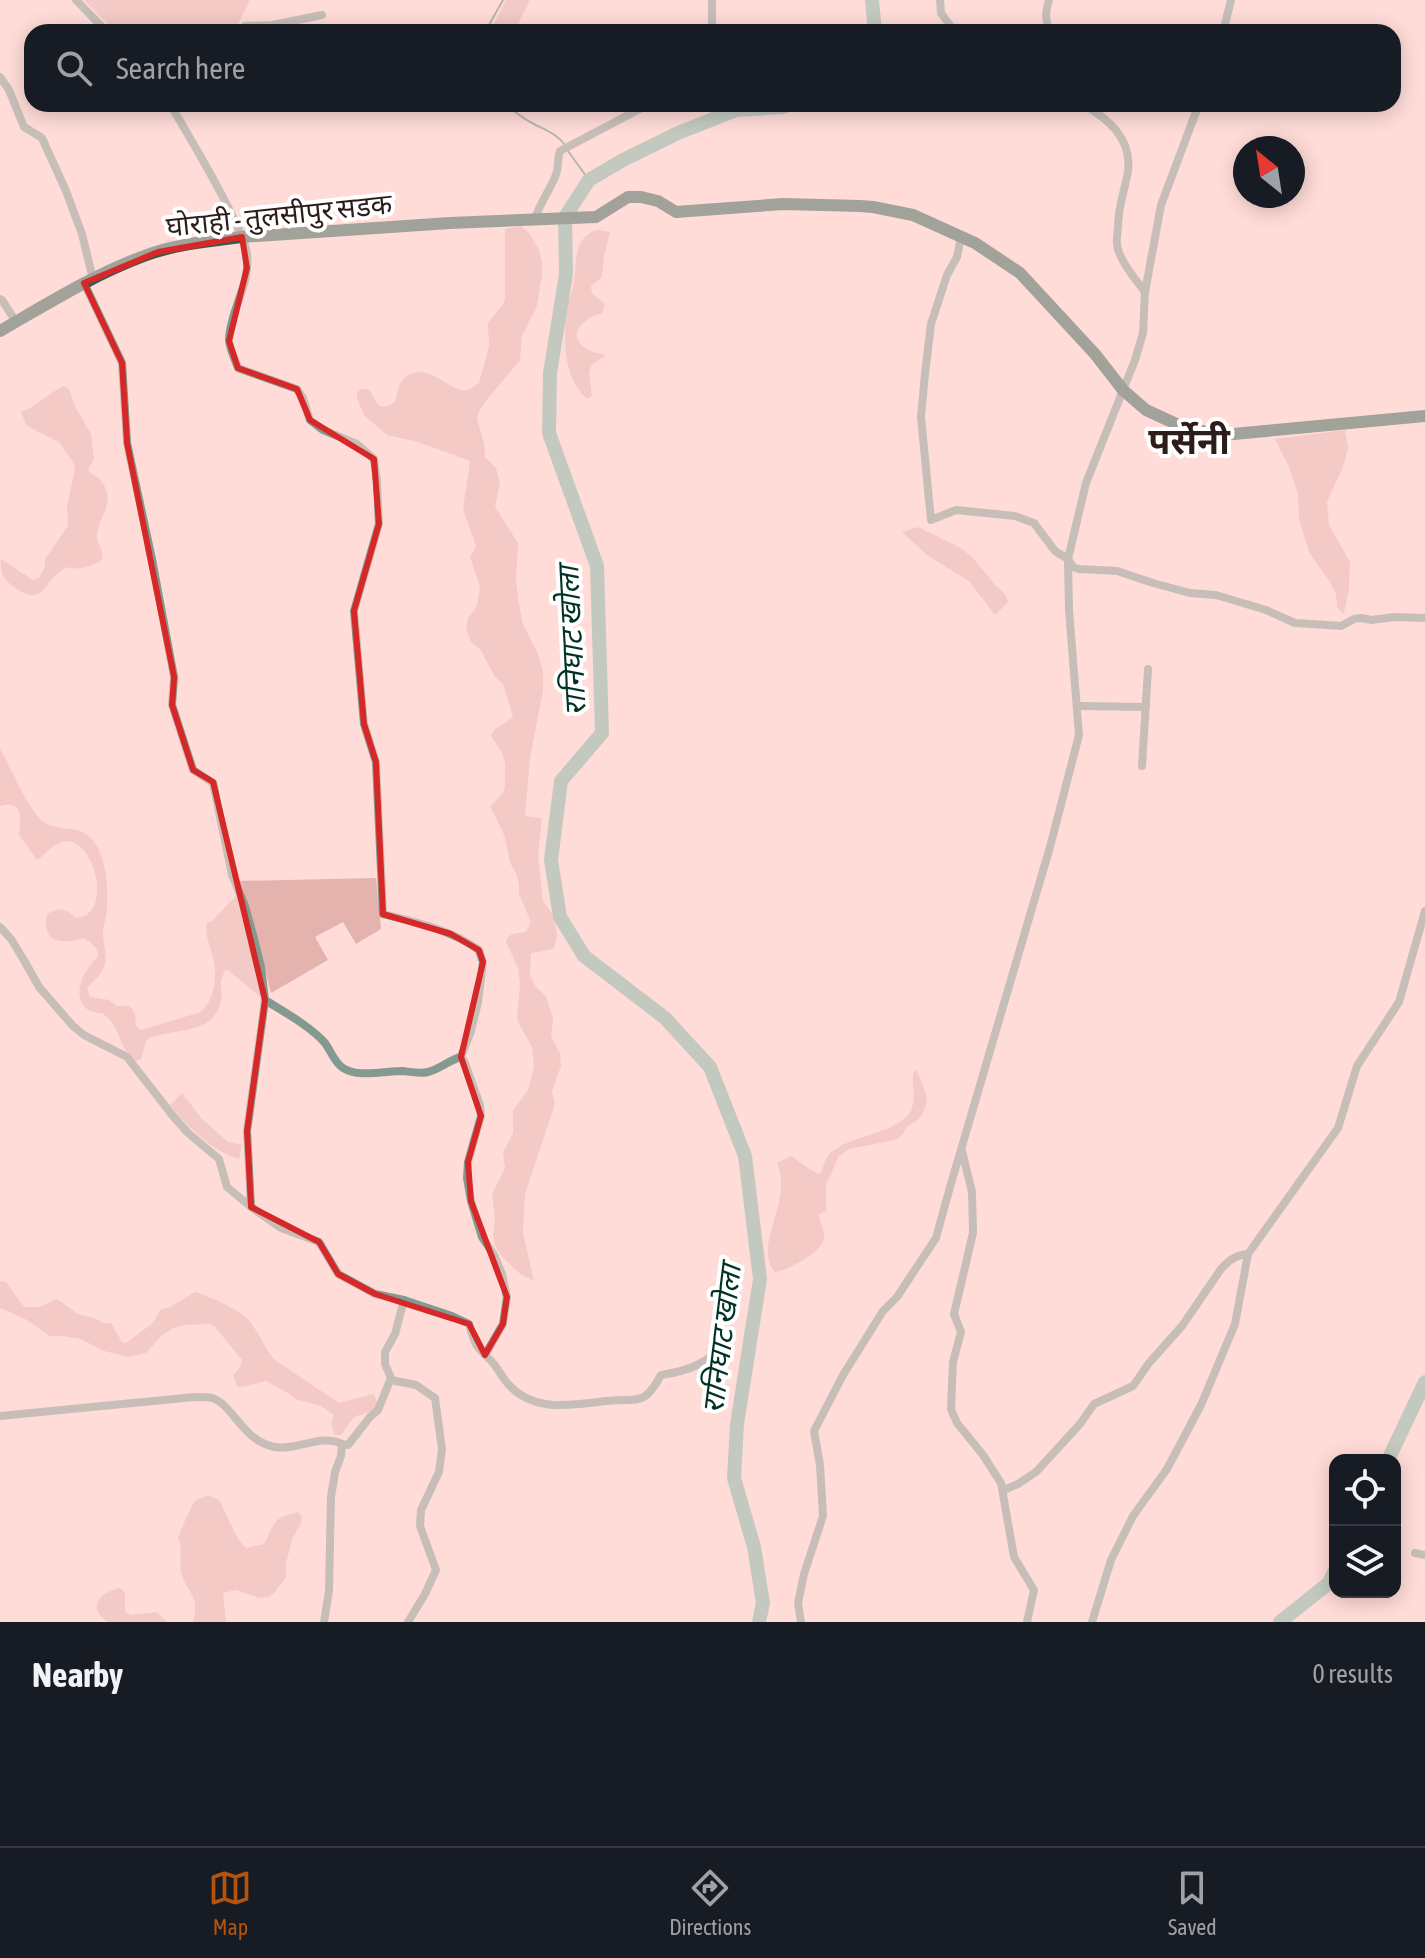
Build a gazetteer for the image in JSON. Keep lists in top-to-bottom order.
{
  "streets": {
    "main road": ["घोराही - तुलसीपुर सडक"]
  },
  "districts": ["पर्सेनी"],
  "water": ["रानिघाट खोला"],
  "north": "top left",
  "page": {
    "search": "Search here",
    "heading": ["Nearby", "0 results"],
    "nav": ["Map", "Directions", "Saved"]
  }
}
